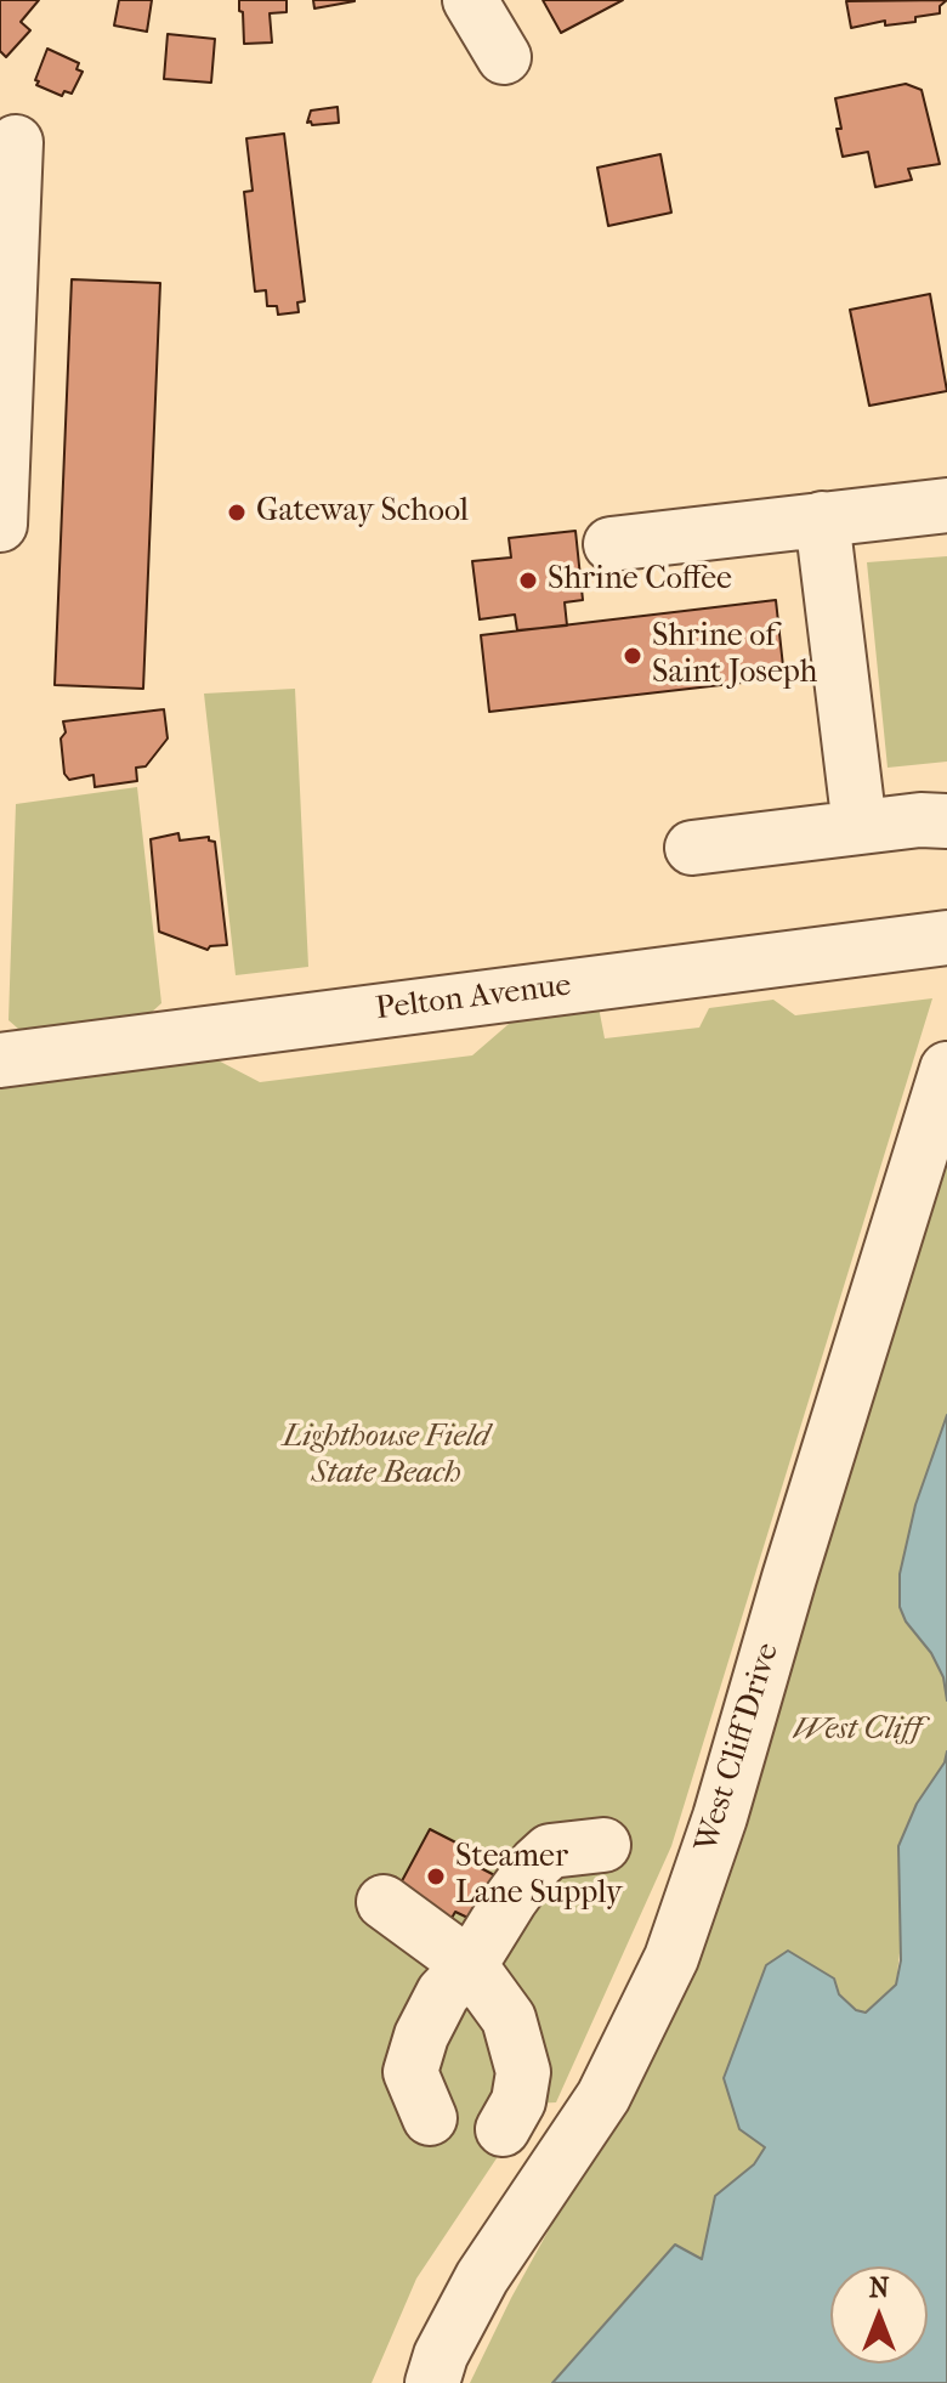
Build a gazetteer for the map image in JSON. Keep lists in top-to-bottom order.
{
  "streets": {
    "street": ["Pelton Avenue", "West Cliff Drive"]
  },
  "parks": ["Lighthouse Field State Beach", "West Cliff"],
  "places": [
    "Gateway School",
    "Shrine Coffee",
    "Shrine of Saint Joseph",
    "Steamer Lane Supply"
  ],
  "north": "top"
}
